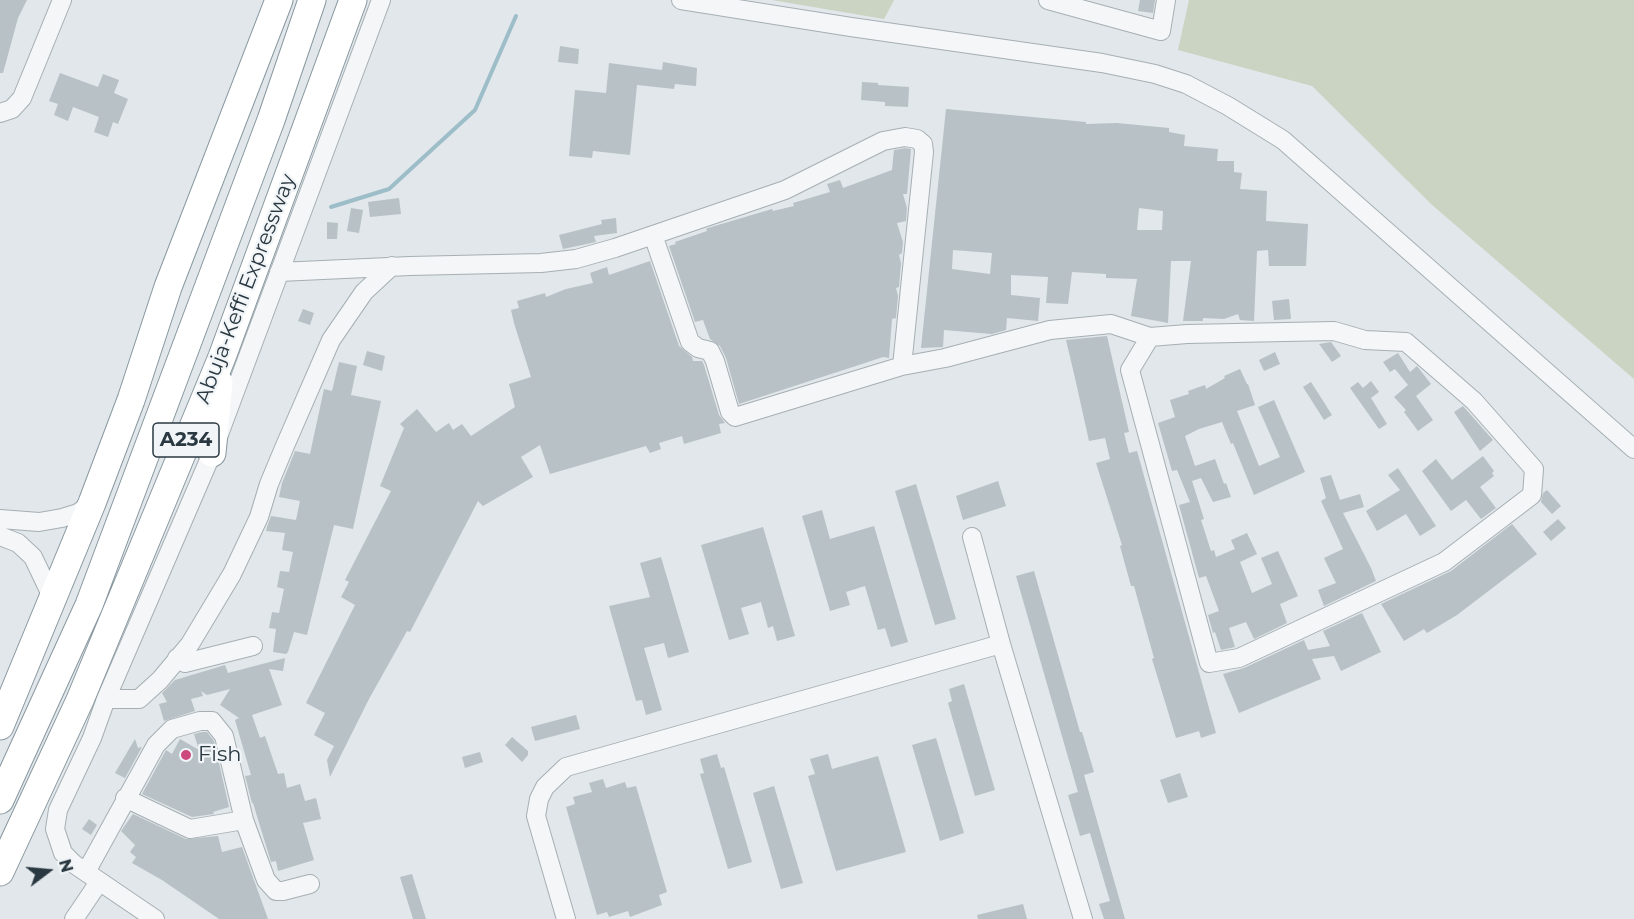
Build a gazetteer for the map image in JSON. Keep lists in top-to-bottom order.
{
  "streets": {
    "highway": ["Abuja-Keffi Expressway", "A234"]
  },
  "places": ["Fish"],
  "north": "right"
}
